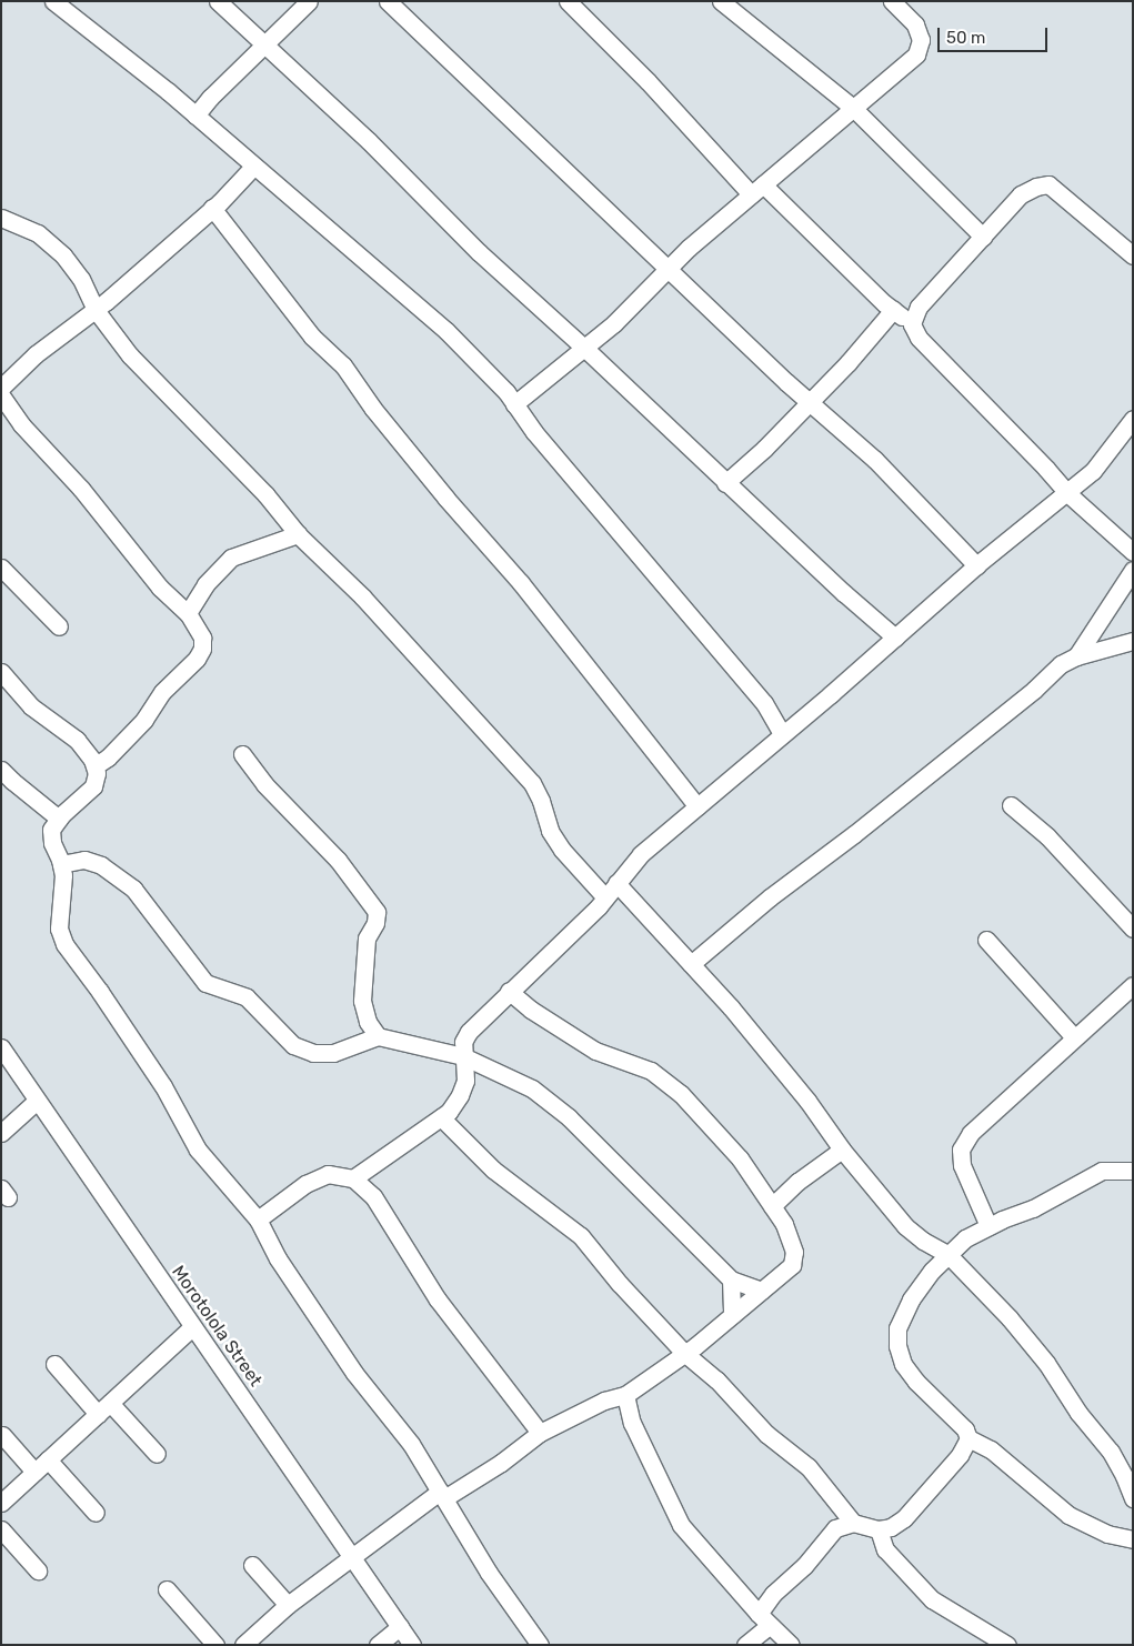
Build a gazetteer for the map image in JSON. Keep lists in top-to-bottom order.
{
  "streets": {
    "street": ["Morotolola Street"]
  },
  "scale_bar": "50 m"
}
